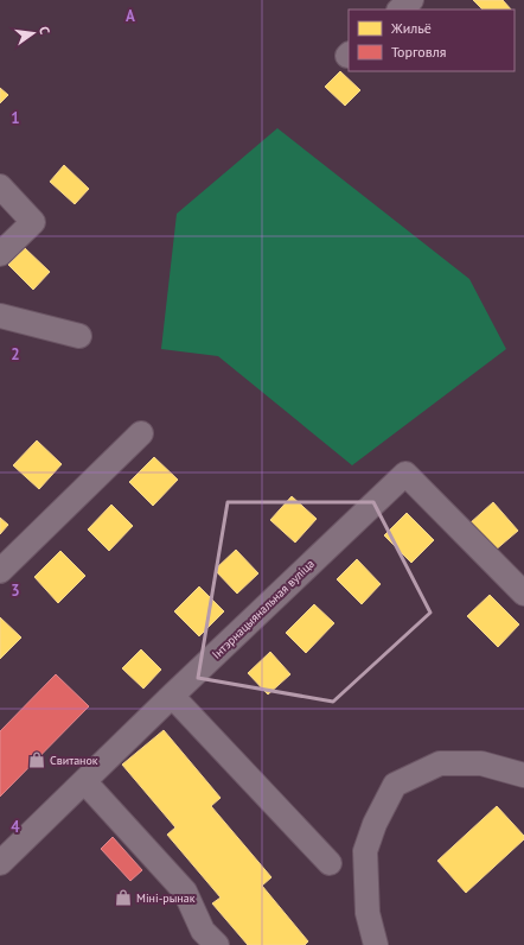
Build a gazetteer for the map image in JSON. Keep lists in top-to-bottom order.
{
  "streets": {
    "lane": ["Інтэрнацыянальная вуліца"]
  },
  "places": {
    "shop": ["Свитанок", "Міні-рынак"]
  },
  "legend": ["Жильё", "Торговля"],
  "north": "right",
  "grid": {
    "columns": ["A"],
    "rows": [
      "1",
      "2",
      "3",
      "4"
    ]
  }
}
